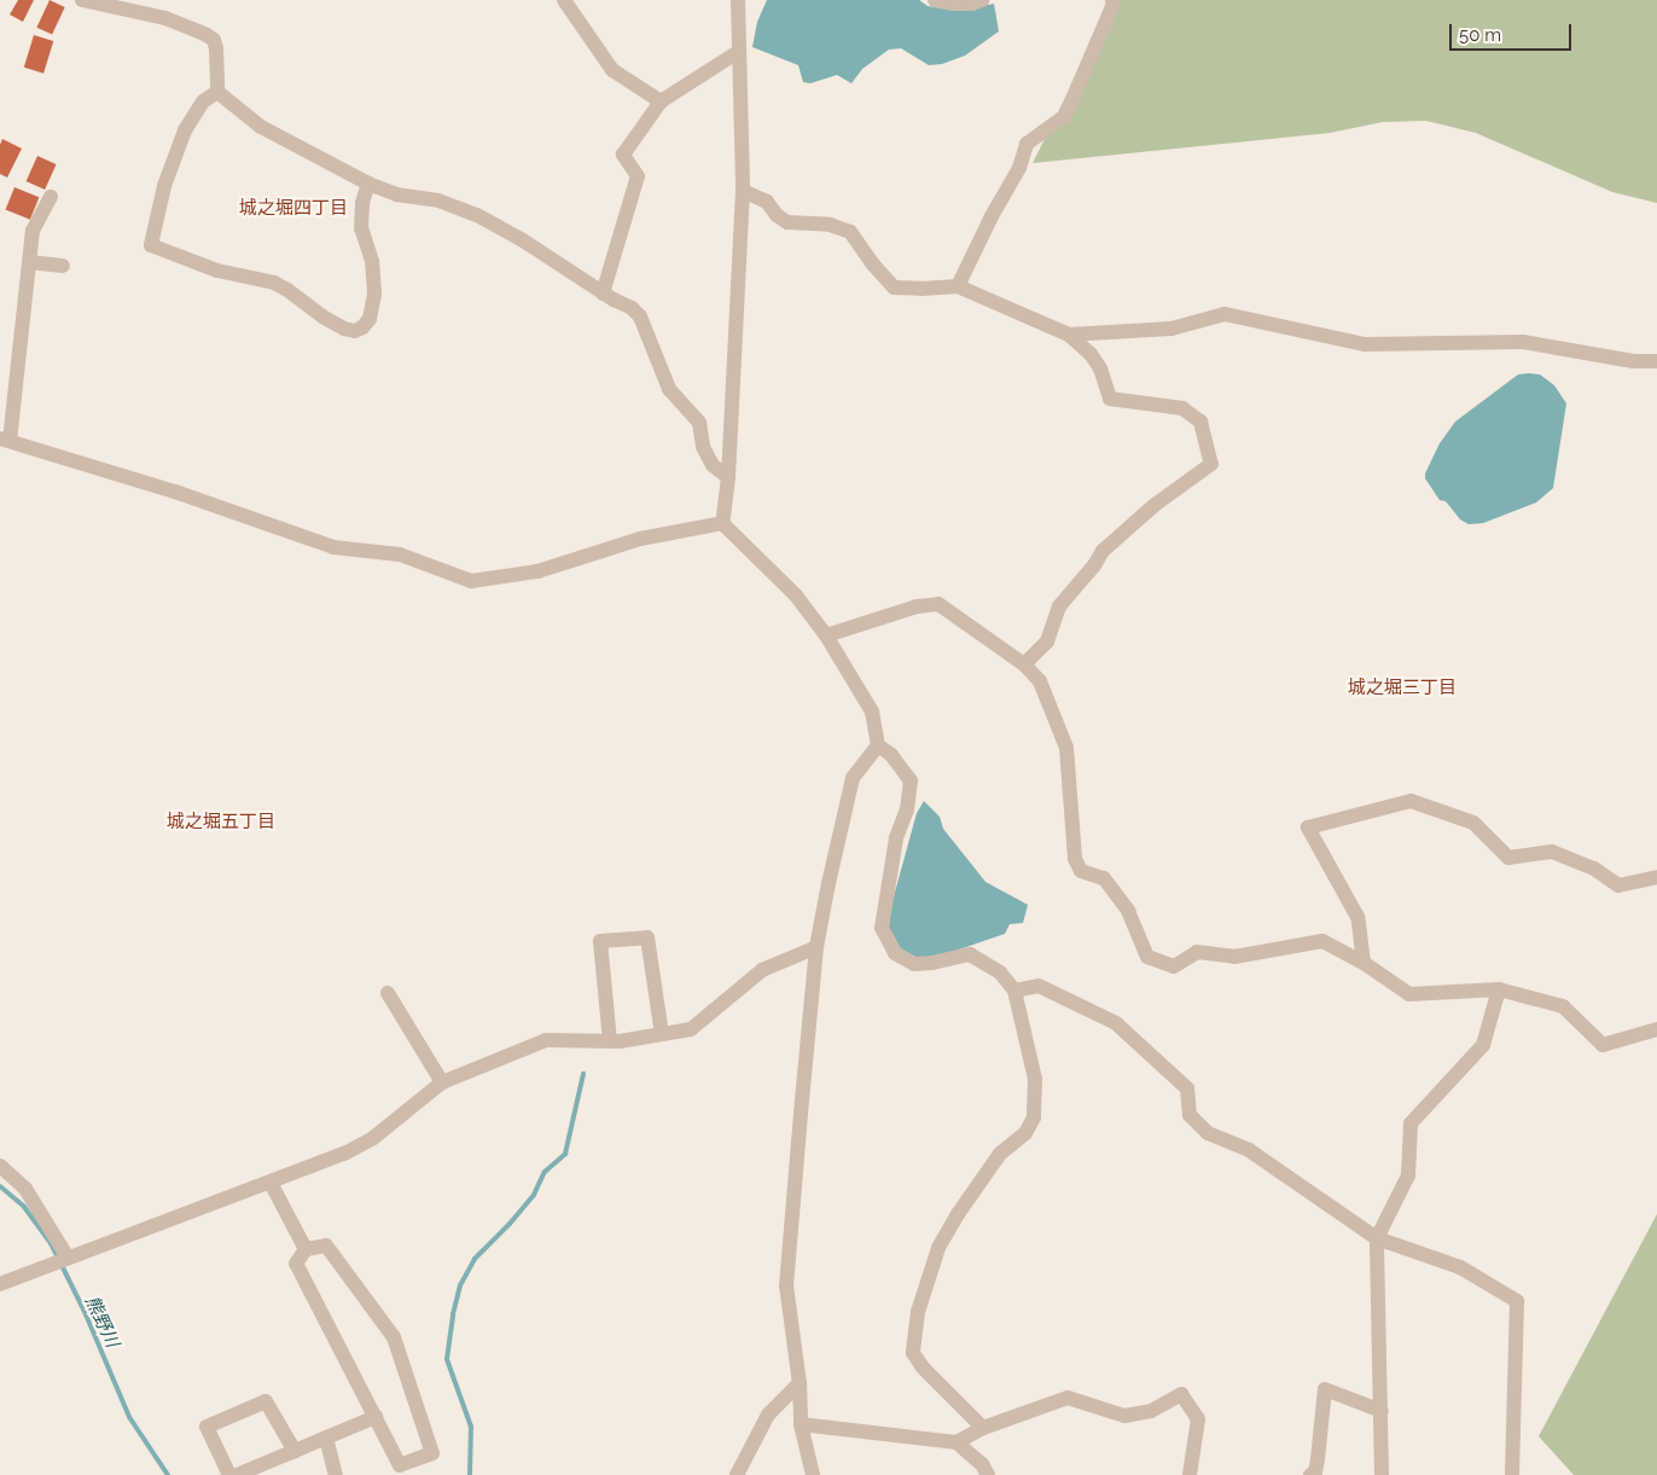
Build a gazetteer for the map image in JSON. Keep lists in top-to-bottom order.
{
  "districts": ["城之堀四丁目", "城之堀三丁目", "城之堀五丁目"],
  "water": ["熊野川"],
  "scale_bar": "50 m"
}
